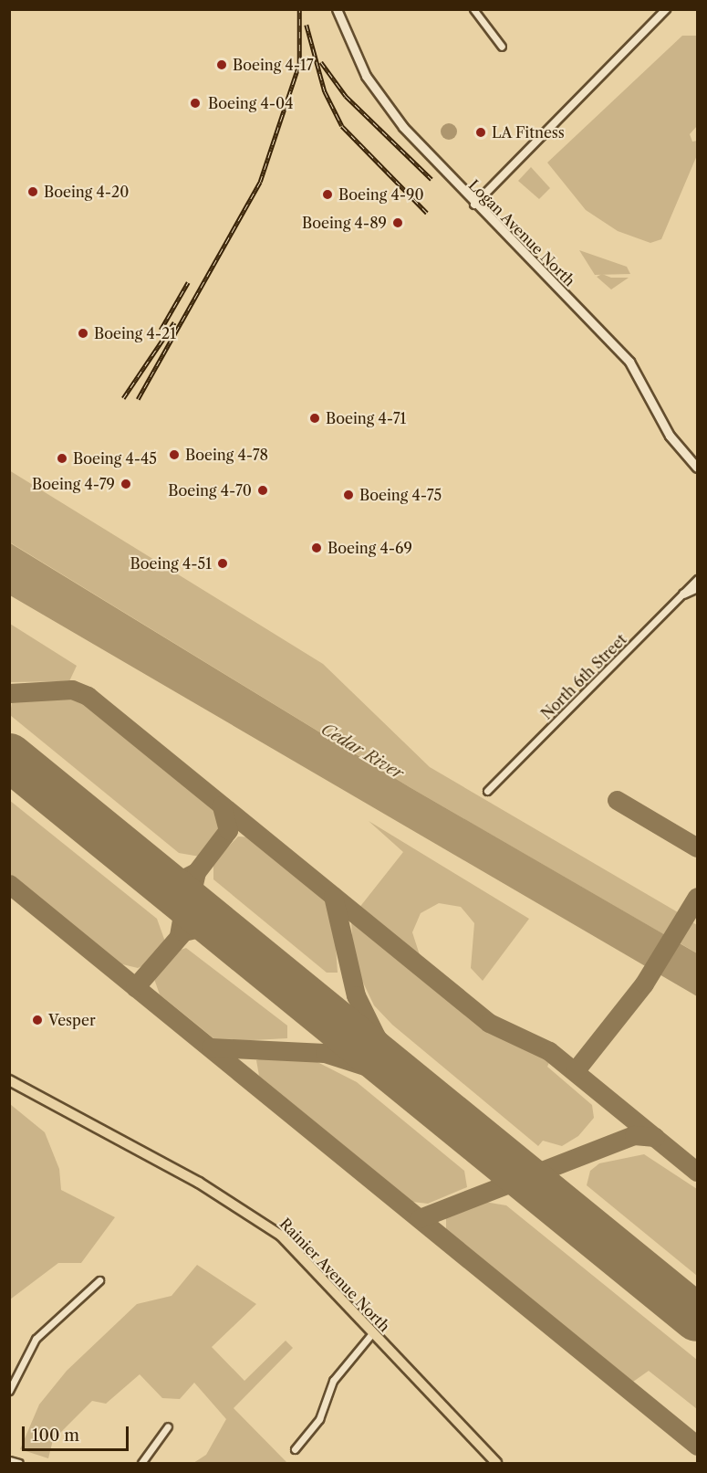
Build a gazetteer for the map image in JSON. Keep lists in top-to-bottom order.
{
  "streets": {
    "main road": ["Logan Avenue North", "Rainier Avenue North"],
    "street": ["North 6th Street"]
  },
  "water": ["Cedar River"],
  "places": [
    "Boeing 4-17",
    "Boeing 4-04",
    "LA Fitness",
    "Boeing 4-20",
    "Boeing 4-90",
    "Boeing 4-89",
    "Boeing 4-21",
    "Boeing 4-71",
    "Boeing 4-78",
    "Boeing 4-45",
    "Boeing 4-79",
    "Boeing 4-70",
    "Boeing 4-75",
    "Boeing 4-69",
    "Boeing 4-51",
    "Vesper"
  ],
  "scale_bar": "100 m"
}
